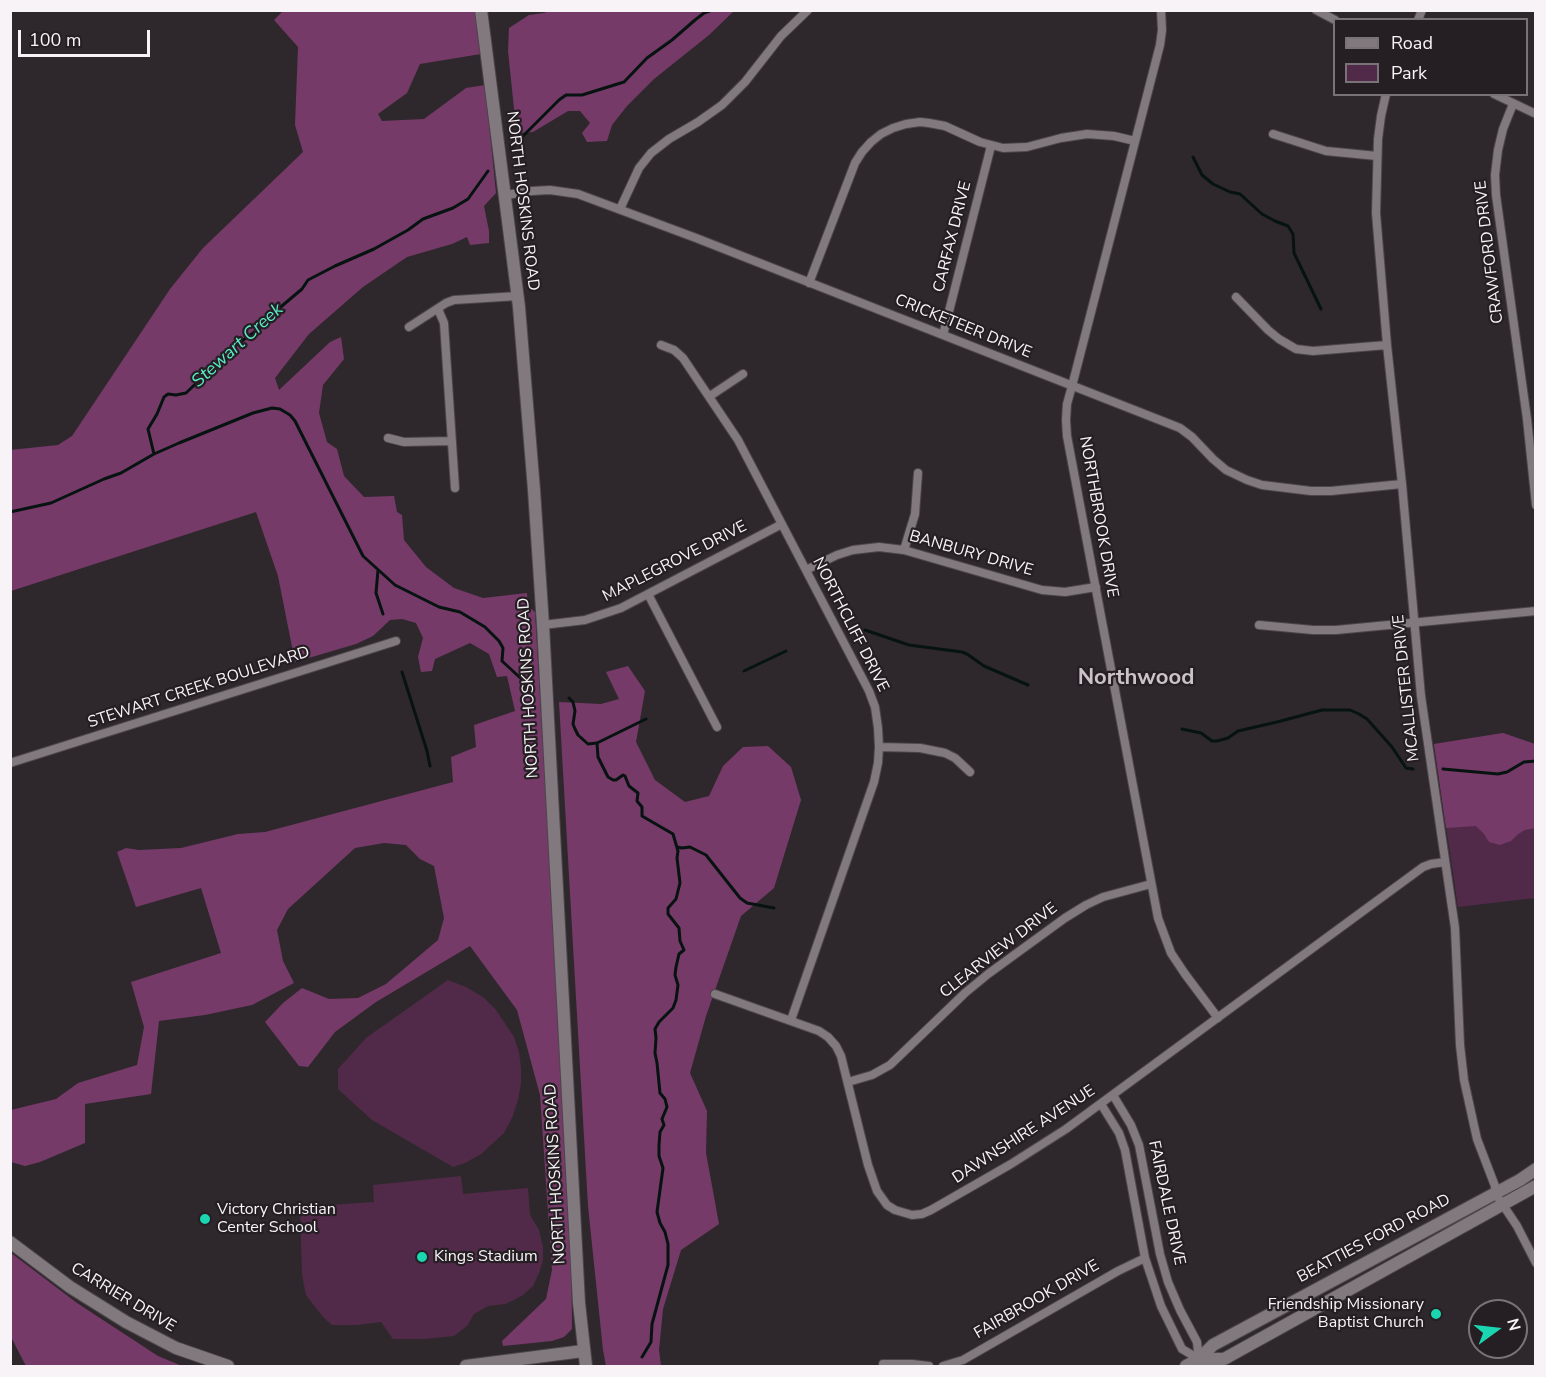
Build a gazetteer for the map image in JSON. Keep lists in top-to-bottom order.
{
  "streets": {
    "street": [
      "NORTH HOSKINS ROAD",
      "CARFAX DRIVE",
      "CRAWFORD DRIVE",
      "CRICKETEER DRIVE",
      "NORTHBROOK DRIVE",
      "BANBURY DRIVE",
      "MAPLEGROVE DRIVE",
      "NORTHCLIFF DRIVE",
      "STEWART CREEK BOULEVARD",
      "MCALLISTER DRIVE",
      "CLEARVIEW DRIVE",
      "DAWNSHIRE AVENUE",
      "FAIRDALE DRIVE",
      "BEATTIES FORD ROAD",
      "CARRIER DRIVE",
      "FAIRBROOK DRIVE"
    ]
  },
  "crossings": [
    ["NORTH HOSKINS ROAD", "CRICKETEER DRIVE"],
    ["NORTH HOSKINS ROAD", "MAPLEGROVE DRIVE"],
    ["CARFAX DRIVE", "CRICKETEER DRIVE"],
    ["CRICKETEER DRIVE", "NORTHBROOK DRIVE"],
    ["CRICKETEER DRIVE", "MCALLISTER DRIVE"],
    ["NORTHBROOK DRIVE", "BANBURY DRIVE"],
    ["NORTHBROOK DRIVE", "CLEARVIEW DRIVE"],
    ["NORTHBROOK DRIVE", "DAWNSHIRE AVENUE"],
    ["BANBURY DRIVE", "NORTHCLIFF DRIVE"],
    ["MAPLEGROVE DRIVE", "NORTHCLIFF DRIVE"],
    ["NORTHCLIFF DRIVE", "DAWNSHIRE AVENUE"],
    ["MCALLISTER DRIVE", "DAWNSHIRE AVENUE"],
    ["MCALLISTER DRIVE", "BEATTIES FORD ROAD"],
    ["CLEARVIEW DRIVE", "DAWNSHIRE AVENUE"],
    ["DAWNSHIRE AVENUE", "FAIRDALE DRIVE"],
    ["FAIRDALE DRIVE", "BEATTIES FORD ROAD"],
    ["FAIRDALE DRIVE", "FAIRBROOK DRIVE"]
  ],
  "districts": ["Northwood"],
  "water": ["Stewart Creek"],
  "places": ["Victory Christian Center School", "Kings Stadium", "Friendship Missionary Baptist Church"],
  "legend": ["Road", "Park"],
  "scale_bar": "100 m",
  "north": "right"
}
